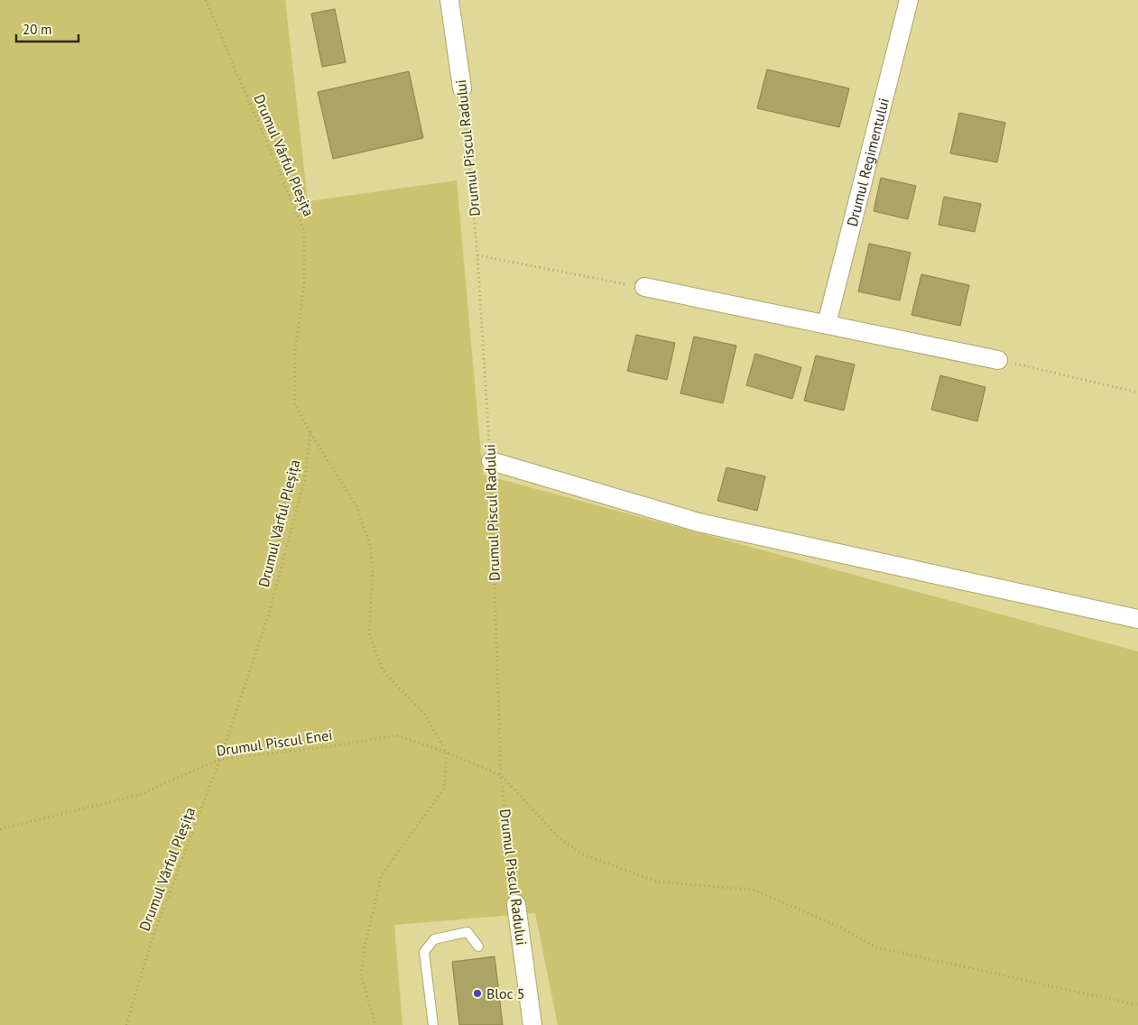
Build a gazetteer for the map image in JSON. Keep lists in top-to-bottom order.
{
  "streets": {
    "street": ["Drumul Piscul Radului", "Drumul Regimentului"],
    "path": ["Drumul Vârful Pleșița", "Drumul Piscul Enei"]
  },
  "crossings": [
    ["Drumul Piscul Radului", "Drumul Piscul Enei"],
    ["Drumul Vârful Pleșița", "Drumul Piscul Enei"]
  ],
  "places": ["Bloc 5"],
  "scale_bar": "20 m"
}
